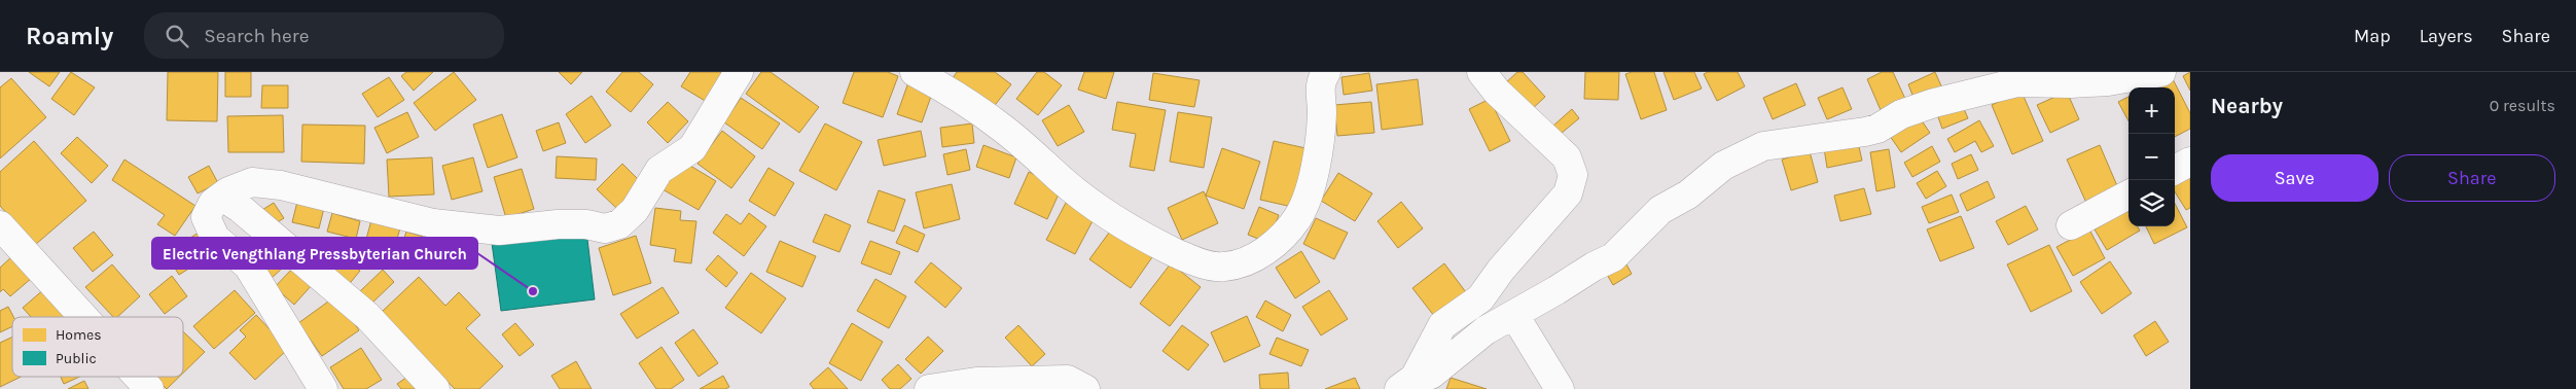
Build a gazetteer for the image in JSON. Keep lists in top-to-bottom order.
{
  "places": ["Electric Vengthlang Pressbyterian Church"],
  "legend": ["Homes", "Public"],
  "page": {
    "header": "Roamly",
    "search": "Search here",
    "nav": ["Map", "Layers", "Share"],
    "heading": ["Nearby", "0 results"],
    "map_buttons": ["+", "−"],
    "buttons": ["Save", "Share"]
  }
}
